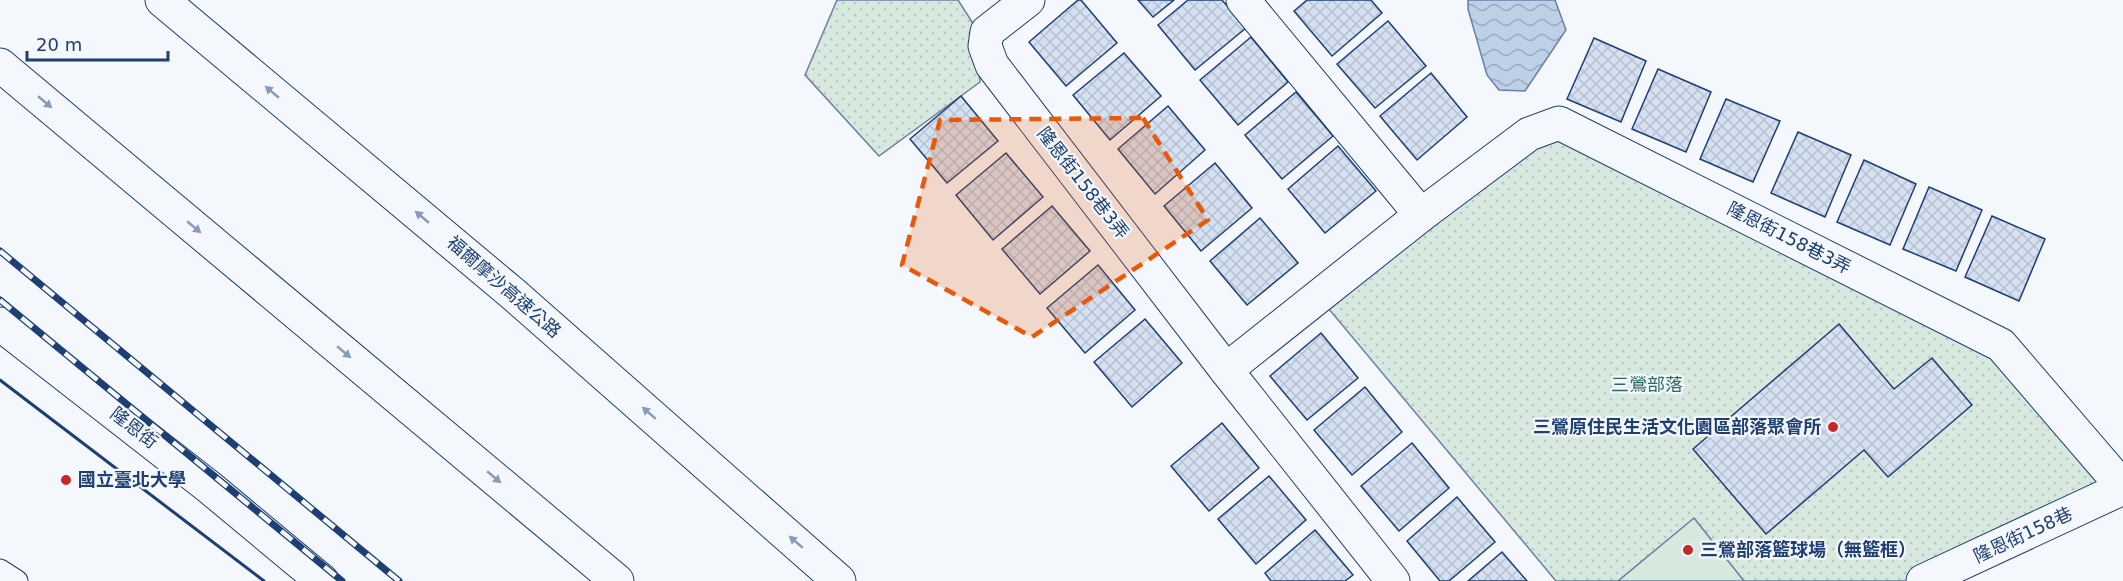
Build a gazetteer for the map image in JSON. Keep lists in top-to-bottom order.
{
  "streets": {
    "main road": [
      "隆恩街158巷3弄",
      "福爾摩沙高速公路",
      "隆恩街",
      "隆恩街158巷"
    ]
  },
  "crossings": [
    ["隆恩街158巷3弄", "隆恩街158巷"]
  ],
  "parks": ["三鶯部落"],
  "places": ["三鶯原住民生活文化園區部落聚會所", "國立臺北大學", "三鶯部落籃球場（無籃框）"],
  "scale_bar": "20 m"
}
